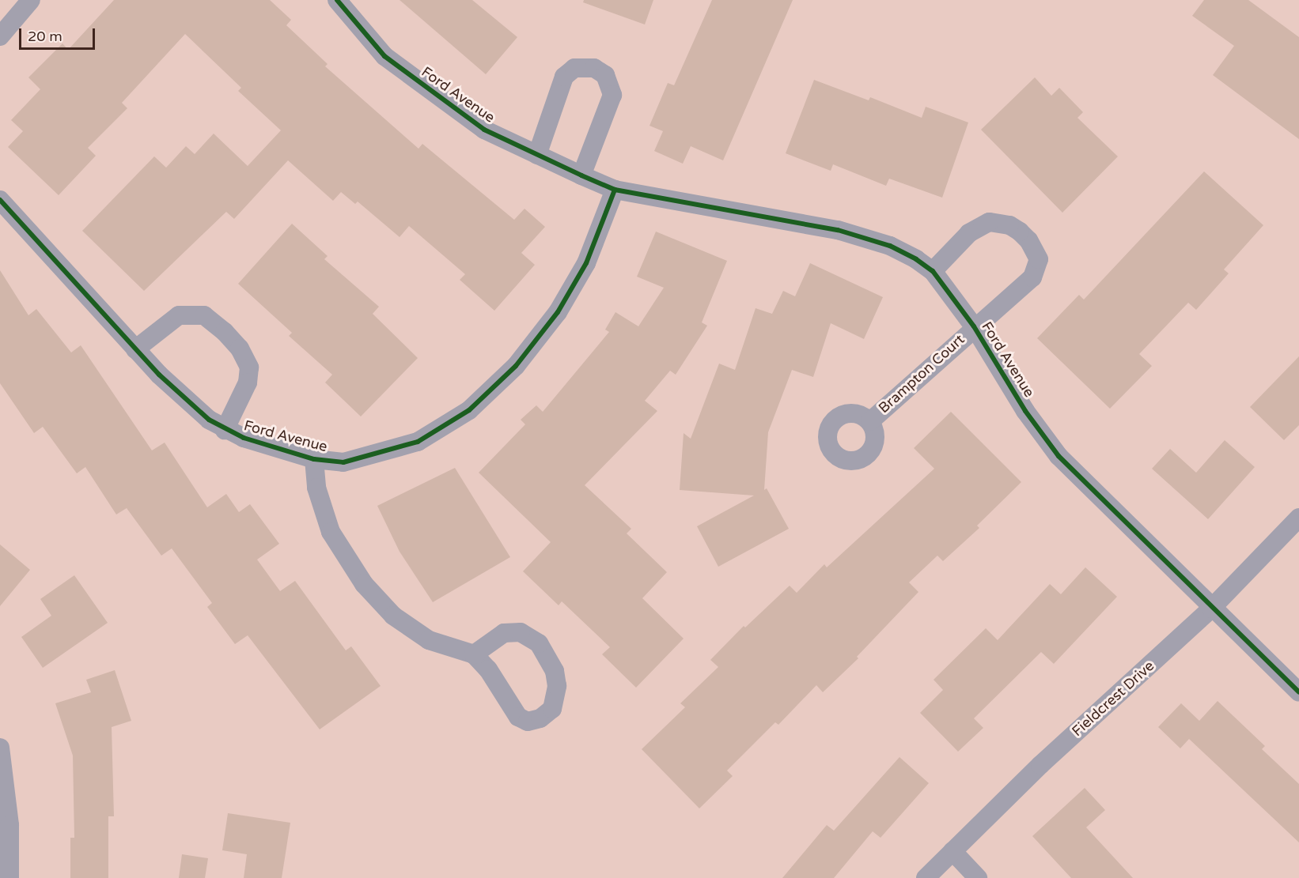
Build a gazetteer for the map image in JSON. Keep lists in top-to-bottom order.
{
  "streets": {
    "street": ["Ford Avenue", "Brampton Court", "Fieldcrest Drive"]
  },
  "crossings": [
    ["Ford Avenue", "Brampton Court"],
    ["Ford Avenue", "Fieldcrest Drive"]
  ],
  "scale_bar": "20 m"
}
